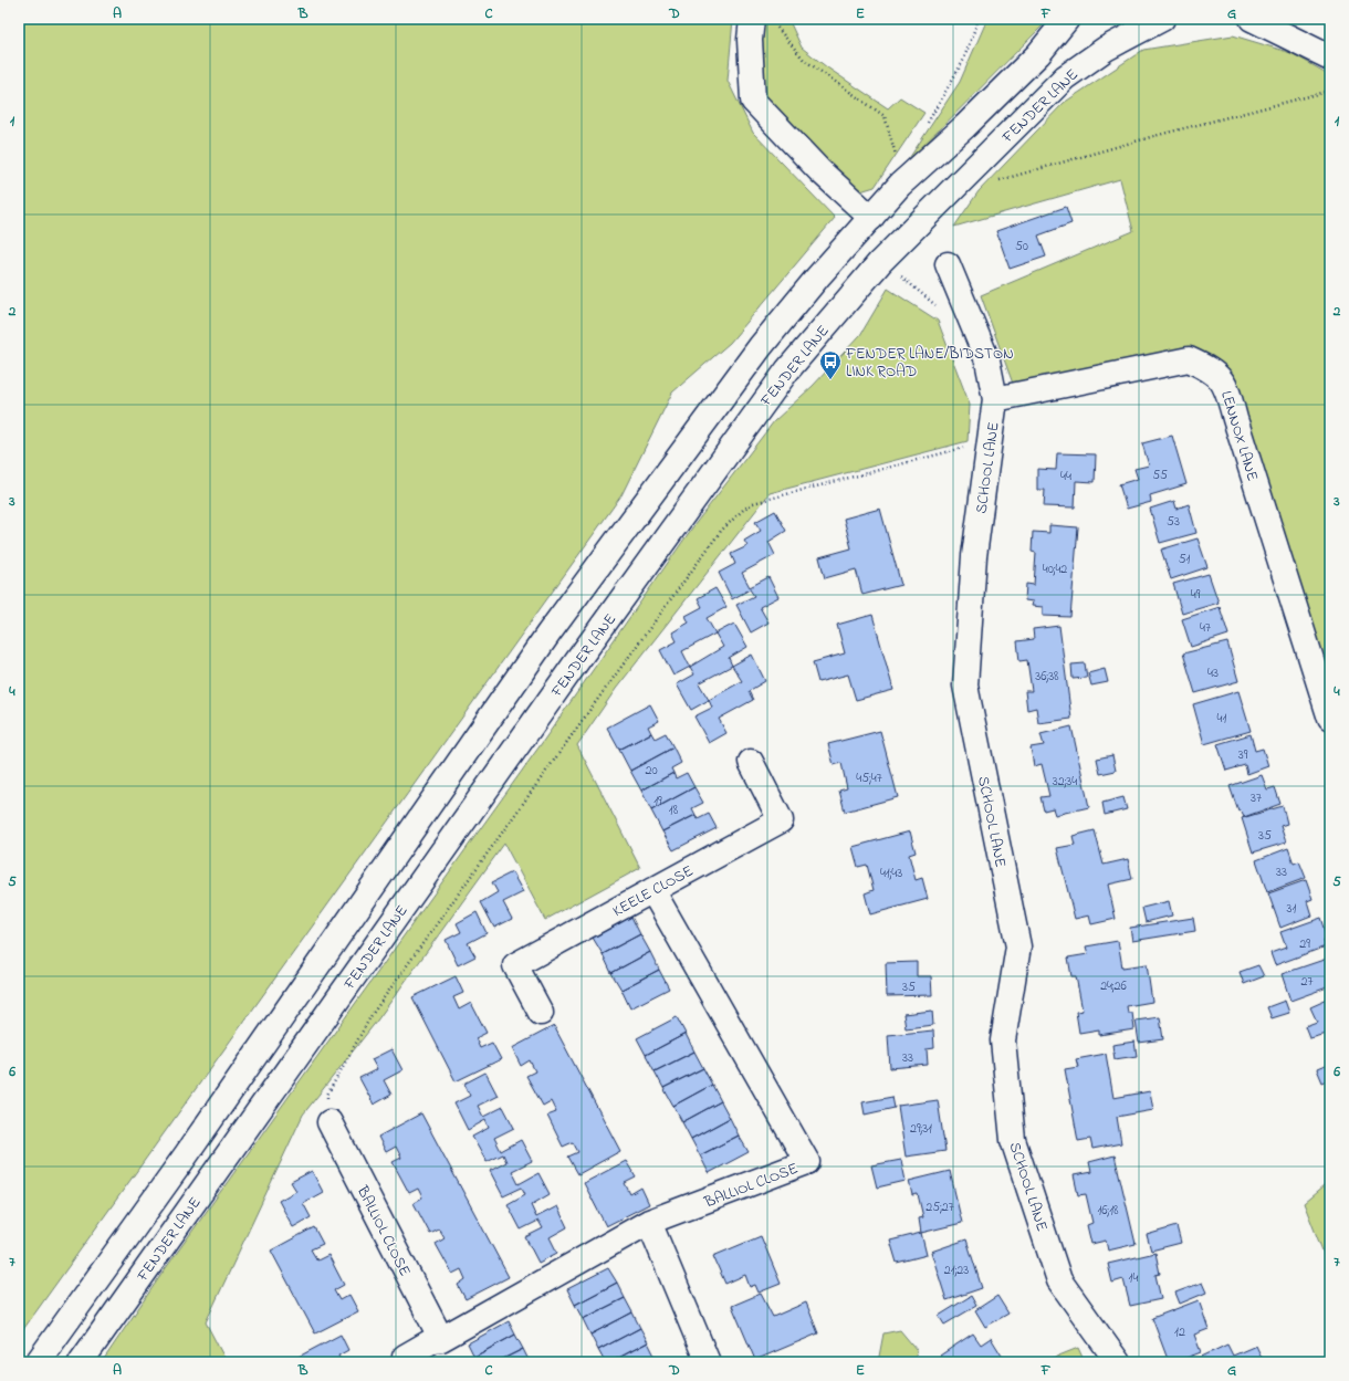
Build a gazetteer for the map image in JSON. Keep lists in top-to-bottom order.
{
  "streets": {
    "street": [
      "FENDER LANE",
      "LENNOX LANE",
      "SCHOOL LANE",
      "KEELE CLOSE",
      "BALLIOL CLOSE"
    ]
  },
  "crossings": [
    ["LENNOX LANE", "SCHOOL LANE"],
    ["KEELE CLOSE", "BALLIOL CLOSE"]
  ],
  "places": {
    "bus stop": ["FENDER LANE/BIDSTON LINK ROAD"]
  },
  "house_numbers": [
    "50",
    "55",
    "44",
    "53",
    "51",
    "40;42",
    "49",
    "47",
    "43",
    "36;38",
    "41",
    "39",
    "20",
    "45;47",
    "32;34",
    "37",
    "19",
    "18",
    "35",
    "33",
    "41;43",
    "31",
    "29",
    "27",
    "24;26",
    "35",
    "33",
    "29;31",
    "25;27",
    "16;18",
    "21;23",
    "14",
    "12"
  ],
  "grid": {
    "columns": [
      "A",
      "B",
      "C",
      "D",
      "E",
      "F",
      "G"
    ],
    "rows": [
      "1",
      "2",
      "3",
      "4",
      "5",
      "6",
      "7"
    ]
  }
}
